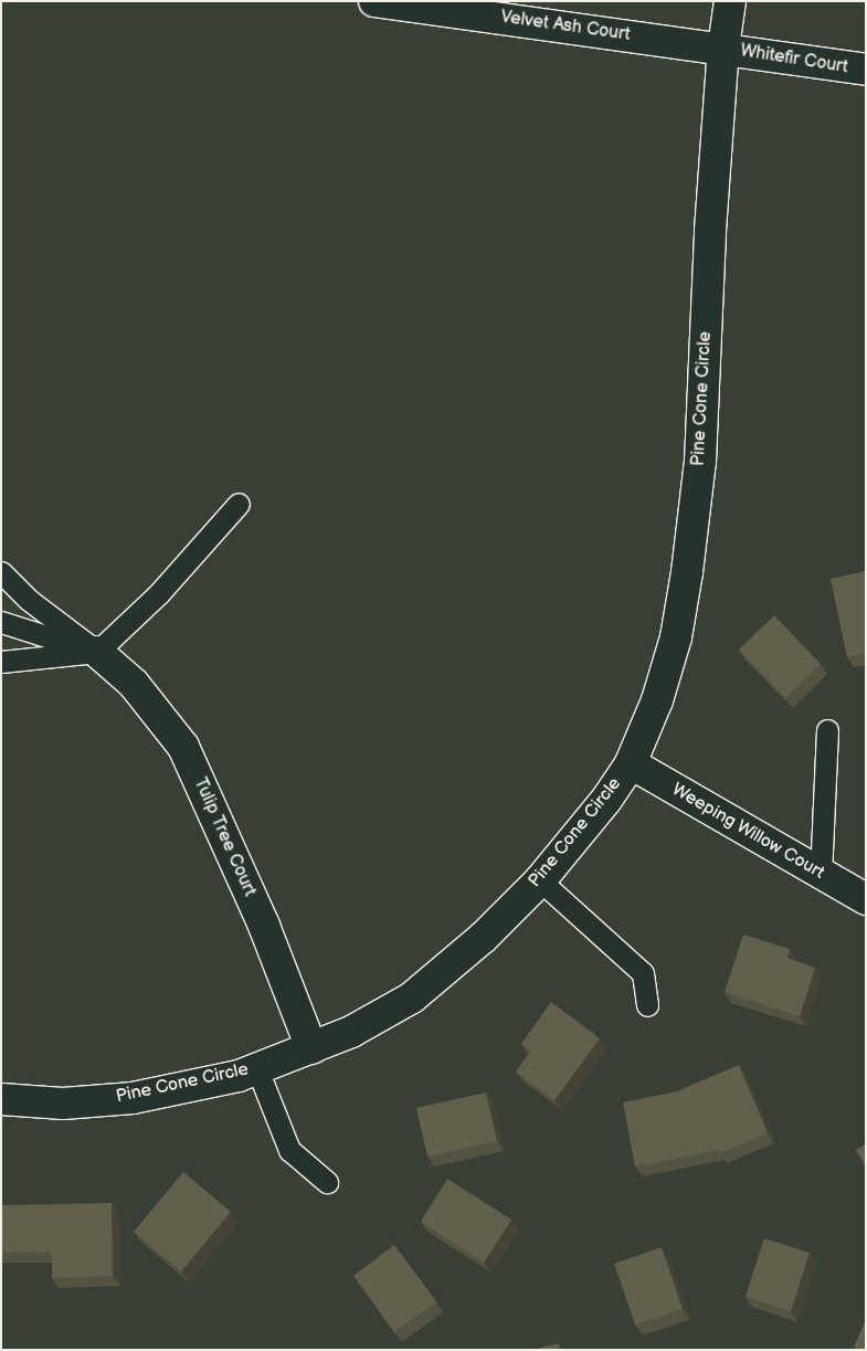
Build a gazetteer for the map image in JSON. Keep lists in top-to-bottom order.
{
  "streets": {
    "street": [
      "Velvet Ash Court",
      "Whitefir Court",
      "Pine Cone Circle",
      "Weeping Willow Court",
      "Tulip Tree Court"
    ]
  },
  "crossings": [
    ["Velvet Ash Court", "Whitefir Court"],
    ["Velvet Ash Court", "Pine Cone Circle"],
    ["Whitefir Court", "Pine Cone Circle"],
    ["Pine Cone Circle", "Weeping Willow Court"],
    ["Pine Cone Circle", "Tulip Tree Court"]
  ]
}
